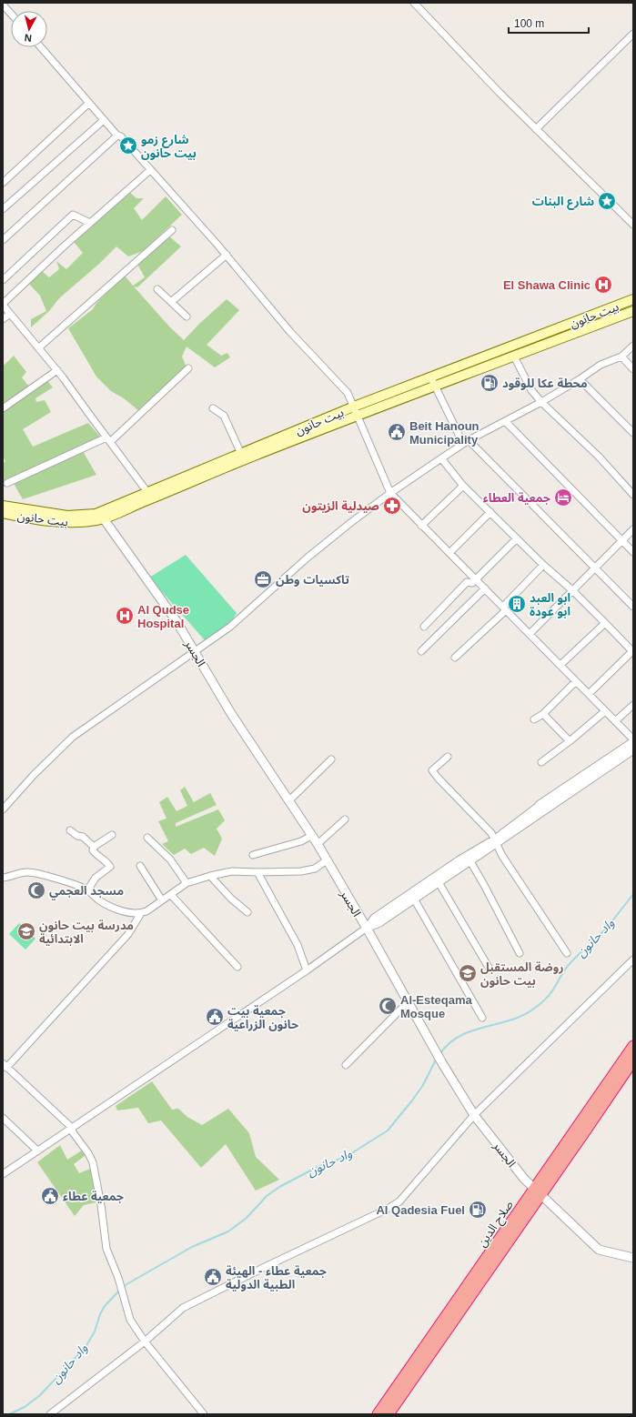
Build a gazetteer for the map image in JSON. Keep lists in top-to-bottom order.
{
  "streets": {
    "highway": ["صلاح الدين"],
    "main road": ["بيت حانون"],
    "street": ["الجسر"]
  },
  "crossings": [
    ["بيت حانون", "الجسر"],
    ["الجسر", "صلاح الدين"]
  ],
  "water": ["واد حانون"],
  "places": {
    "place": ["شارع زمو بيت حانون", "شارع البنات"],
    "hospital": ["El Shawa Clinic", "Al Qudse Hospital"],
    "fuel station": ["محطة عكا للوقود", "Al Qadesia Fuel"],
    "public building": [
      "Beit Hanoun Municipality",
      "جمعية بيت حانون الزراعية",
      "جمعية عطاء",
      "جمعية عطاء - الهيئة الطبية الدولية"
    ],
    "hotel": ["جمعية العطاء"],
    "pharmacy": ["صيدلية الزيتون"],
    "office": ["تاكسيات وطن"],
    "building": ["ابو العبد ابو عودة"],
    "mosque": ["مسجد العجمي", "Al-Esteqama Mosque"],
    "school or university": ["مدرسة بيت حانون الابتدائية", "روضة المستقبل بيت حانون"]
  },
  "scale_bar": "100 m",
  "north": "bottom"
}
